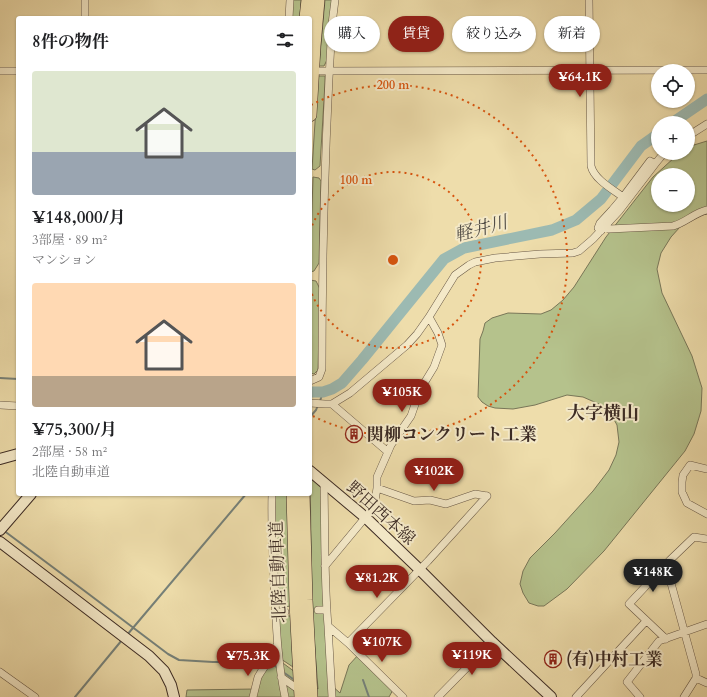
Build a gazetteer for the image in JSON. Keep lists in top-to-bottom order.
{
  "streets": {
    "highway": ["北陸自動車道"],
    "main road": ["野田西本線"]
  },
  "districts": ["大字横山"],
  "water": ["軽井川"],
  "places": {
    "building": ["関柳コンクリート工業", "(有)中村工業"]
  },
  "page": {
    "chip": [
      "購入",
      "賃貸",
      "絞り込み",
      "新着"
    ],
    "heading": "8件の物件",
    "map_buttons": ["+", "−"],
    "price": [
      "¥64.1K",
      "¥105K",
      "¥102K",
      "¥148K",
      "¥81.2K",
      "¥107K",
      "¥119K",
      "¥75.3K"
    ],
    "list": [
      {
        "name": "¥148,000/月",
        "note": "3部屋 · 89 m² · マンション"
      },
      {
        "name": "¥75,300/月",
        "note": "2部屋 · 58 m² · 北陸自動車道"
      }
    ]
  },
  "rings": ["200 m", "100 m"]
}
